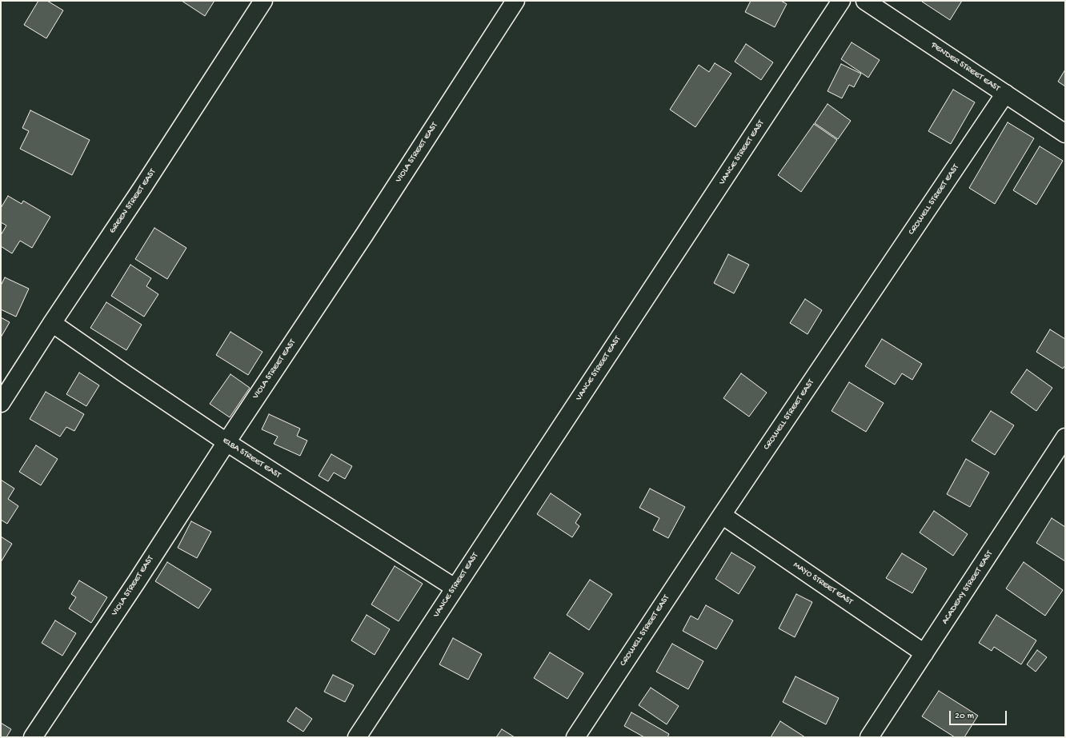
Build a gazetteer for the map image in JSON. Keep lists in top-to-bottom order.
{
  "streets": {
    "street": [
      "PENDER STREET EAST",
      "VIOLA STREET EAST",
      "VANCE STREET EAST",
      "CROWELL STREET EAST",
      "GREEN STREET EAST",
      "ELBA STREET EAST",
      "MAYO STREET EAST",
      "ACADEMY STREET EAST"
    ]
  },
  "crossings": [
    ["PENDER STREET EAST", "CROWELL STREET EAST"],
    ["VIOLA STREET EAST", "ELBA STREET EAST"],
    ["VANCE STREET EAST", "ELBA STREET EAST"],
    ["CROWELL STREET EAST", "MAYO STREET EAST"],
    ["GREEN STREET EAST", "ELBA STREET EAST"],
    ["MAYO STREET EAST", "ACADEMY STREET EAST"]
  ],
  "scale_bar": "20 m"
}
